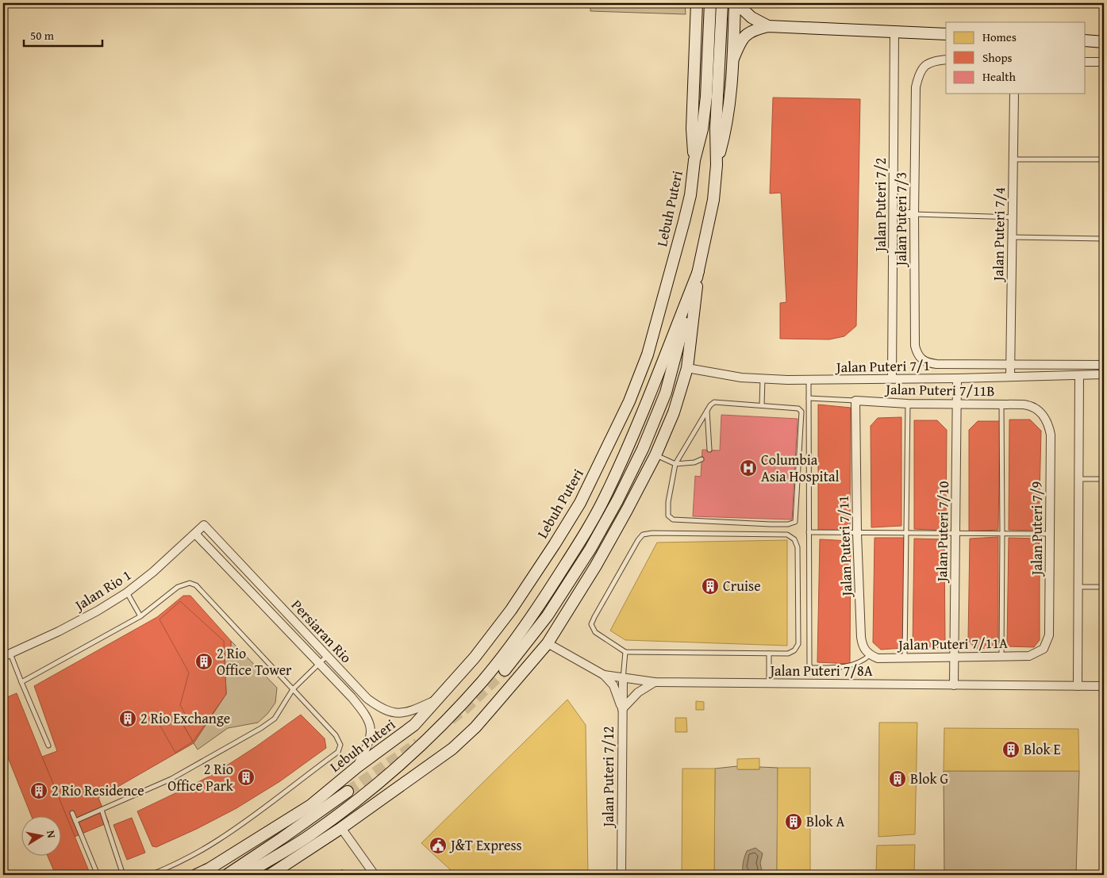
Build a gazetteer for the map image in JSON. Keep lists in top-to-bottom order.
{
  "streets": {
    "main road": ["Lebuh Puteri"],
    "street": [
      "Jalan Puteri 7/2",
      "Jalan Puteri 7/3",
      "Jalan Puteri 7/4",
      "Jalan Puteri 7/1",
      "Jalan Puteri 7/11B",
      "Jalan Puteri 7/9",
      "Jalan Puteri 7/10",
      "Jalan Puteri 7/11",
      "Jalan Rio 1",
      "Persiaran Rio",
      "Jalan Puteri 7/11A",
      "Jalan Puteri 7/8A",
      "Jalan Puteri 7/12"
    ]
  },
  "crossings": [
    ["Jalan Puteri 7/2", "Jalan Puteri 7/1"],
    ["Lebuh Puteri", "Persiaran Rio"],
    ["Jalan Puteri 7/3", "Jalan Puteri 7/4"],
    ["Jalan Puteri 7/4", "Jalan Puteri 7/1"],
    ["Jalan Puteri 7/1", "Jalan Puteri 7/10"],
    ["Jalan Puteri 7/11B", "Jalan Puteri 7/9"],
    ["Jalan Puteri 7/11B", "Jalan Puteri 7/10"],
    ["Jalan Puteri 7/11B", "Jalan Puteri 7/11"],
    ["Jalan Puteri 7/9", "Jalan Puteri 7/11A"],
    ["Jalan Puteri 7/10", "Jalan Puteri 7/11A"],
    ["Jalan Puteri 7/10", "Jalan Puteri 7/8A"],
    ["Jalan Puteri 7/11", "Jalan Puteri 7/11A"],
    ["Jalan Rio 1", "Persiaran Rio"],
    ["Jalan Puteri 7/8A", "Jalan Puteri 7/12"]
  ],
  "places": {
    "hospital": ["Columbia Asia Hospital"],
    "building": [
      "Cruise",
      "2 Rio Office Tower",
      "2 Rio Exchange",
      "Blok E",
      "2 Rio Office Park",
      "Blok G",
      "2 Rio Residence",
      "Blok A"
    ],
    "public building": ["J&T Express"]
  },
  "legend": ["Homes", "Shops", "Health"],
  "scale_bar": "50 m",
  "north": "right"
}
